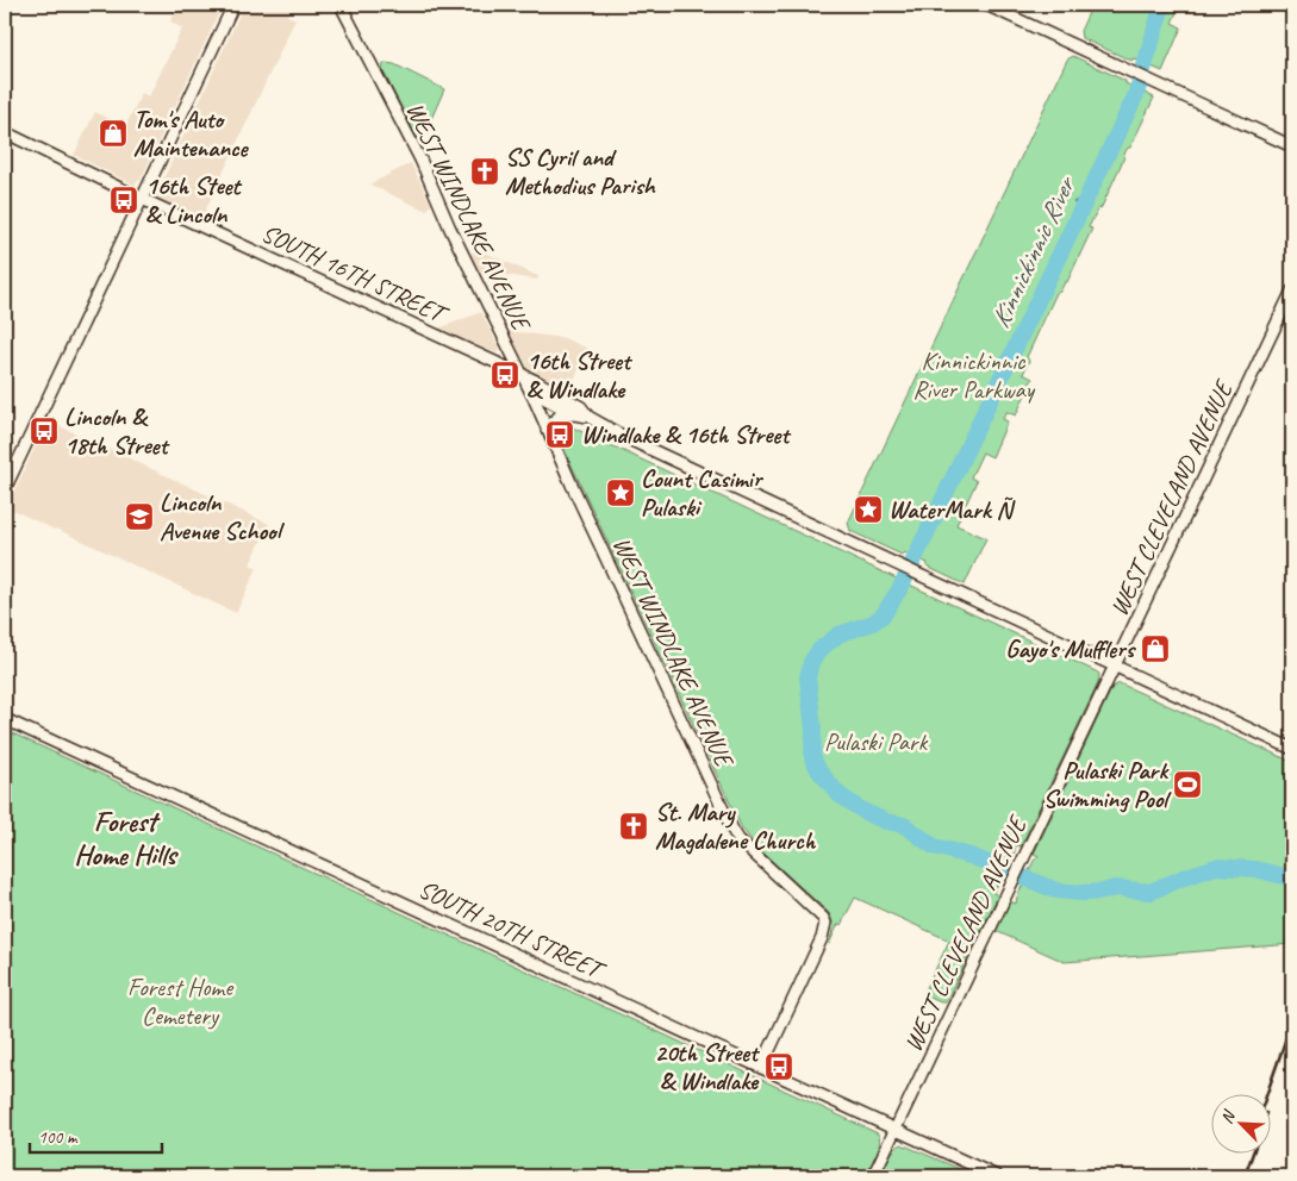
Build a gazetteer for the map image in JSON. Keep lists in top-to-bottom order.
{
  "streets": {
    "street": [
      "WEST WINDLAKE AVENUE",
      "SOUTH 16TH STREET",
      "WEST CLEVELAND AVENUE",
      "SOUTH 20TH STREET"
    ]
  },
  "crossings": [
    ["WEST WINDLAKE AVENUE", "SOUTH 16TH STREET"],
    ["WEST WINDLAKE AVENUE", "SOUTH 20TH STREET"],
    ["SOUTH 16TH STREET", "WEST CLEVELAND AVENUE"],
    ["WEST CLEVELAND AVENUE", "SOUTH 20TH STREET"]
  ],
  "districts": ["Forest Home Hills"],
  "water": ["Kinnickinnic River"],
  "parks": ["Kinnickinnic River Parkway", "Pulaski Park", "Forest Home Cemetery"],
  "places": {
    "shop": ["Tom's Auto Maintenance", "Gayo's Mufflers"],
    "church": ["SS Cyril and Methodius Parish", "St. Mary Magdalene Church"],
    "bus stop": [
      "16th Steet & Lincoln",
      "16th Street & Windlake",
      "Lincoln & 18th Street",
      "Windlake & 16th Street",
      "20th Street & Windlake"
    ],
    "place": ["Count Casimir Pulaski", "WaterMark Ñ"],
    "school or university": ["Lincoln Avenue School"],
    "sports": ["Pulaski Park Swimming Pool"]
  },
  "scale_bar": "100 m",
  "north": "top left"
}
